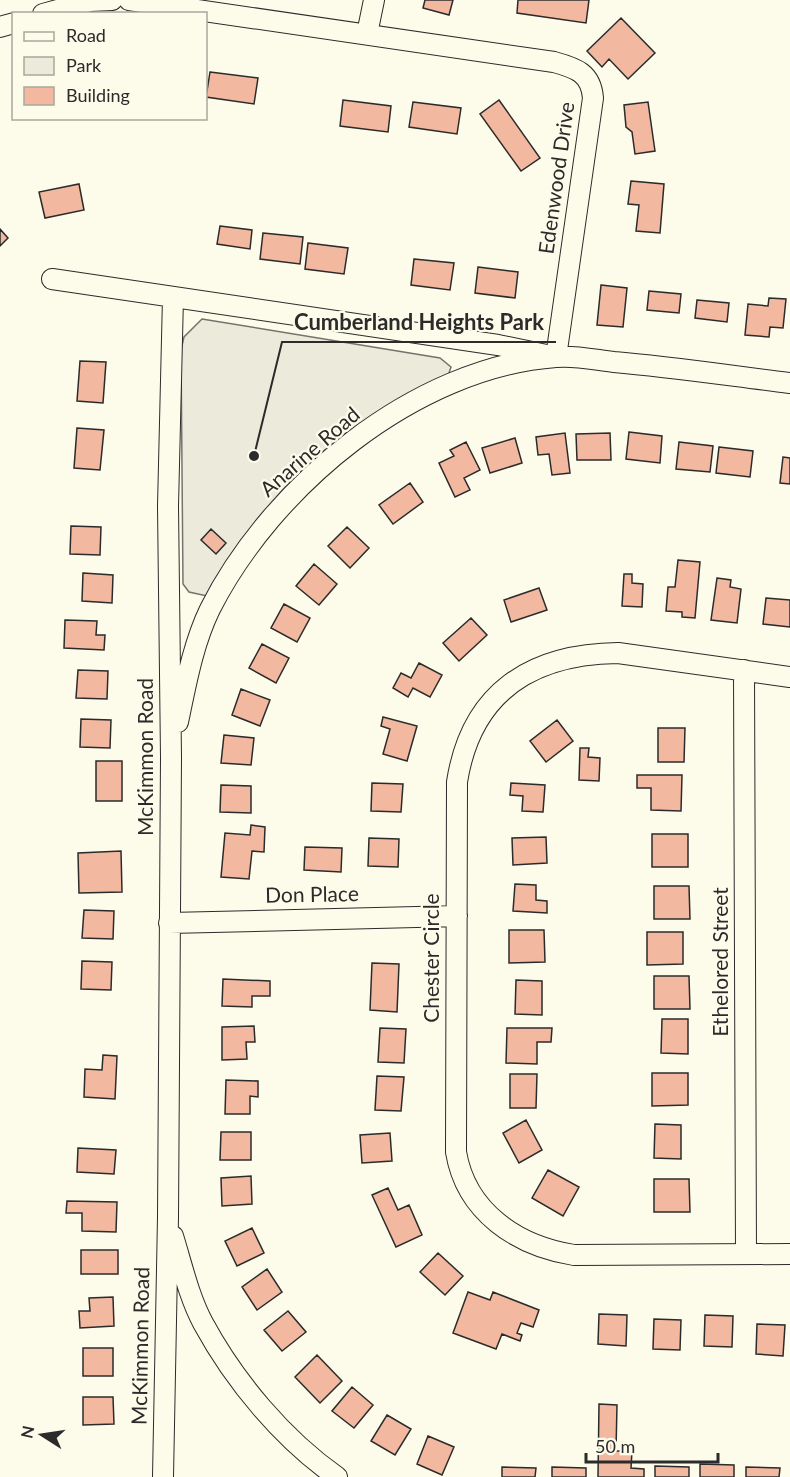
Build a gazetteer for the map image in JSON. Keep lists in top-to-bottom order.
{
  "streets": {
    "street": [
      "Edenwood Drive",
      "Anarine Road",
      "McKimmon Road",
      "Don Place",
      "Chester Circle",
      "Ethelored Street"
    ]
  },
  "crossings": [
    ["Edenwood Drive", "Anarine Road"],
    ["Anarine Road", "McKimmon Road"],
    ["McKimmon Road", "Don Place"],
    ["Don Place", "Chester Circle"],
    ["Chester Circle", "Ethelored Street"]
  ],
  "places": ["Cumberland Heights Park"],
  "legend": ["Road", "Park", "Building"],
  "scale_bar": "50 m",
  "north": "left"
}
